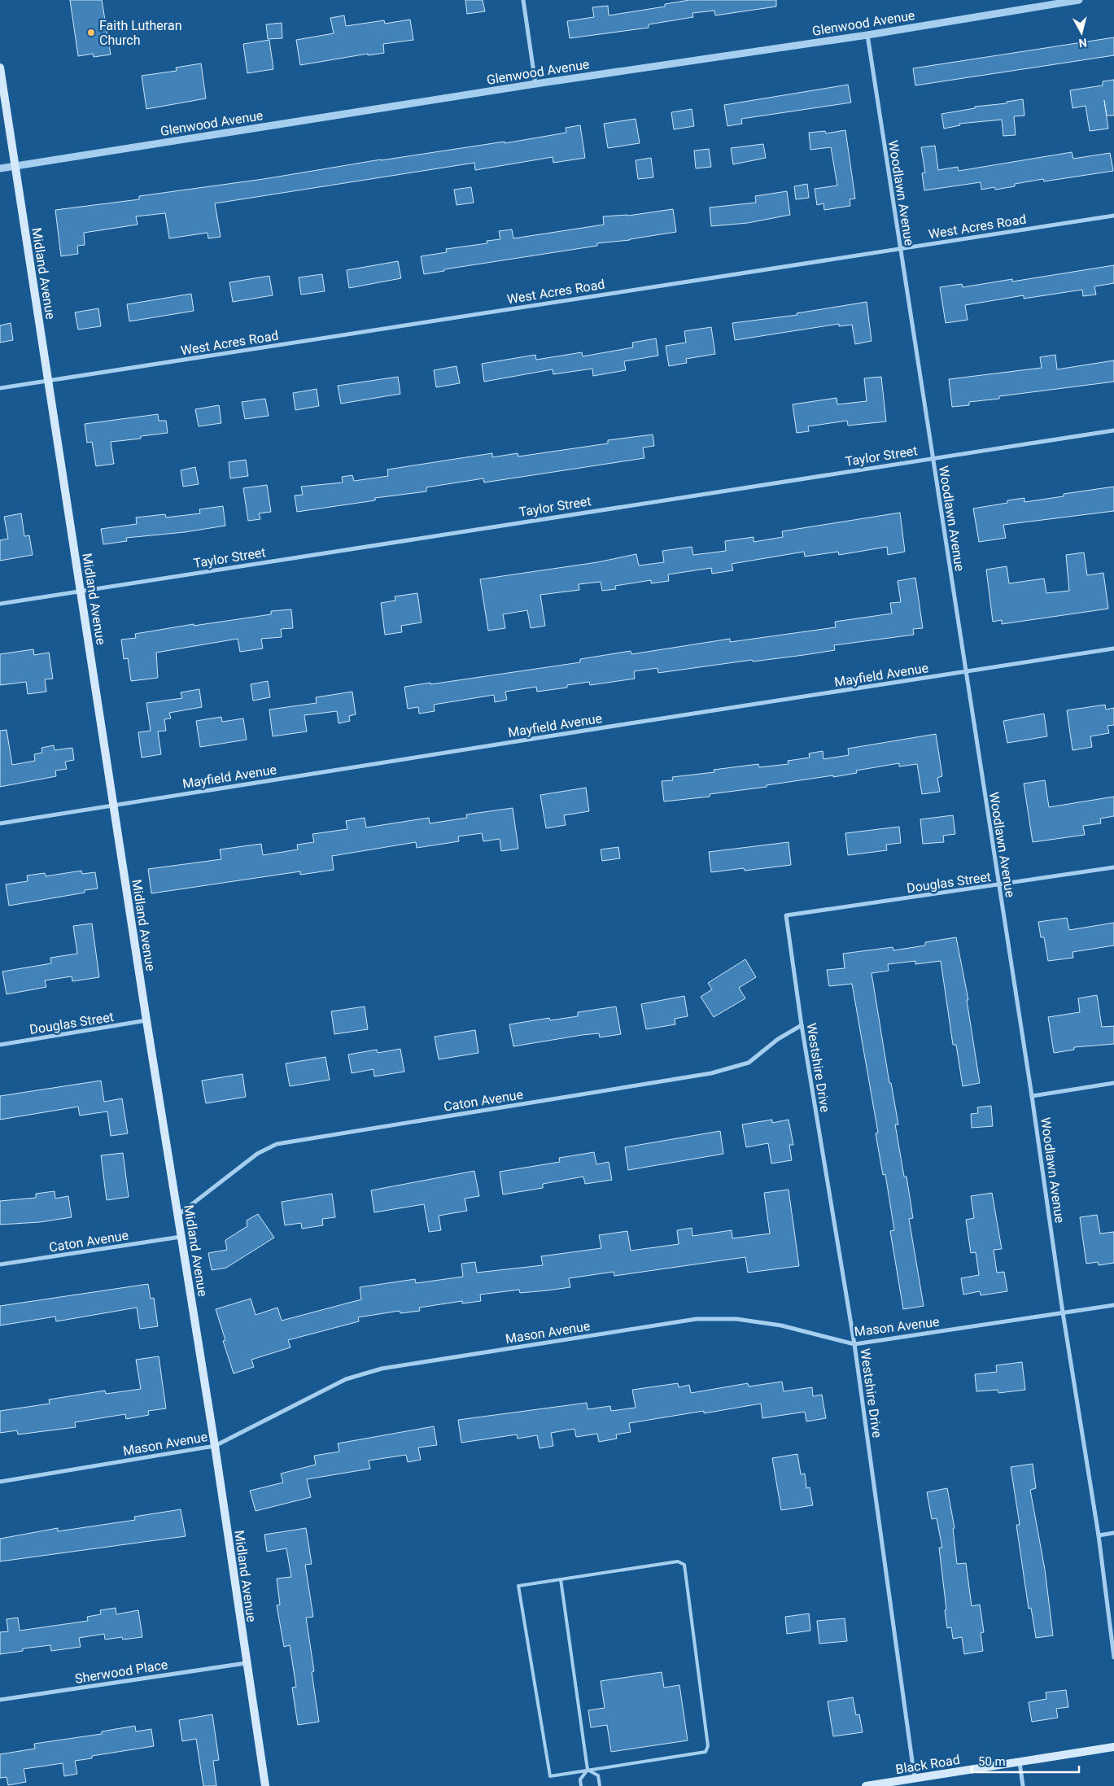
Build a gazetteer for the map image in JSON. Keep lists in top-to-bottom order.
{
  "streets": {
    "main road": ["Midland Avenue", "Black Road"],
    "street": [
      "Glenwood Avenue",
      "Woodlawn Avenue",
      "West Acres Road",
      "Taylor Street",
      "Mayfield Avenue",
      "Douglas Street",
      "Westshire Drive",
      "Caton Avenue",
      "Mason Avenue",
      "Sherwood Place"
    ]
  },
  "crossings": [
    ["Glenwood Avenue", "Woodlawn Avenue"],
    ["Glenwood Avenue", "Midland Avenue"],
    ["Woodlawn Avenue", "West Acres Road"],
    ["Woodlawn Avenue", "Taylor Street"],
    ["Woodlawn Avenue", "Mayfield Avenue"],
    ["Woodlawn Avenue", "Douglas Street"],
    ["Woodlawn Avenue", "Mason Avenue"],
    ["West Acres Road", "Midland Avenue"],
    ["Midland Avenue", "Taylor Street"],
    ["Midland Avenue", "Mayfield Avenue"],
    ["Midland Avenue", "Douglas Street"],
    ["Midland Avenue", "Caton Avenue"],
    ["Midland Avenue", "Mason Avenue"],
    ["Midland Avenue", "Sherwood Place"],
    ["Douglas Street", "Westshire Drive"],
    ["Westshire Drive", "Caton Avenue"],
    ["Westshire Drive", "Mason Avenue"],
    ["Westshire Drive", "Black Road"]
  ],
  "places": ["Faith Lutheran Church"],
  "scale_bar": "50 m",
  "north": "bottom"
}
